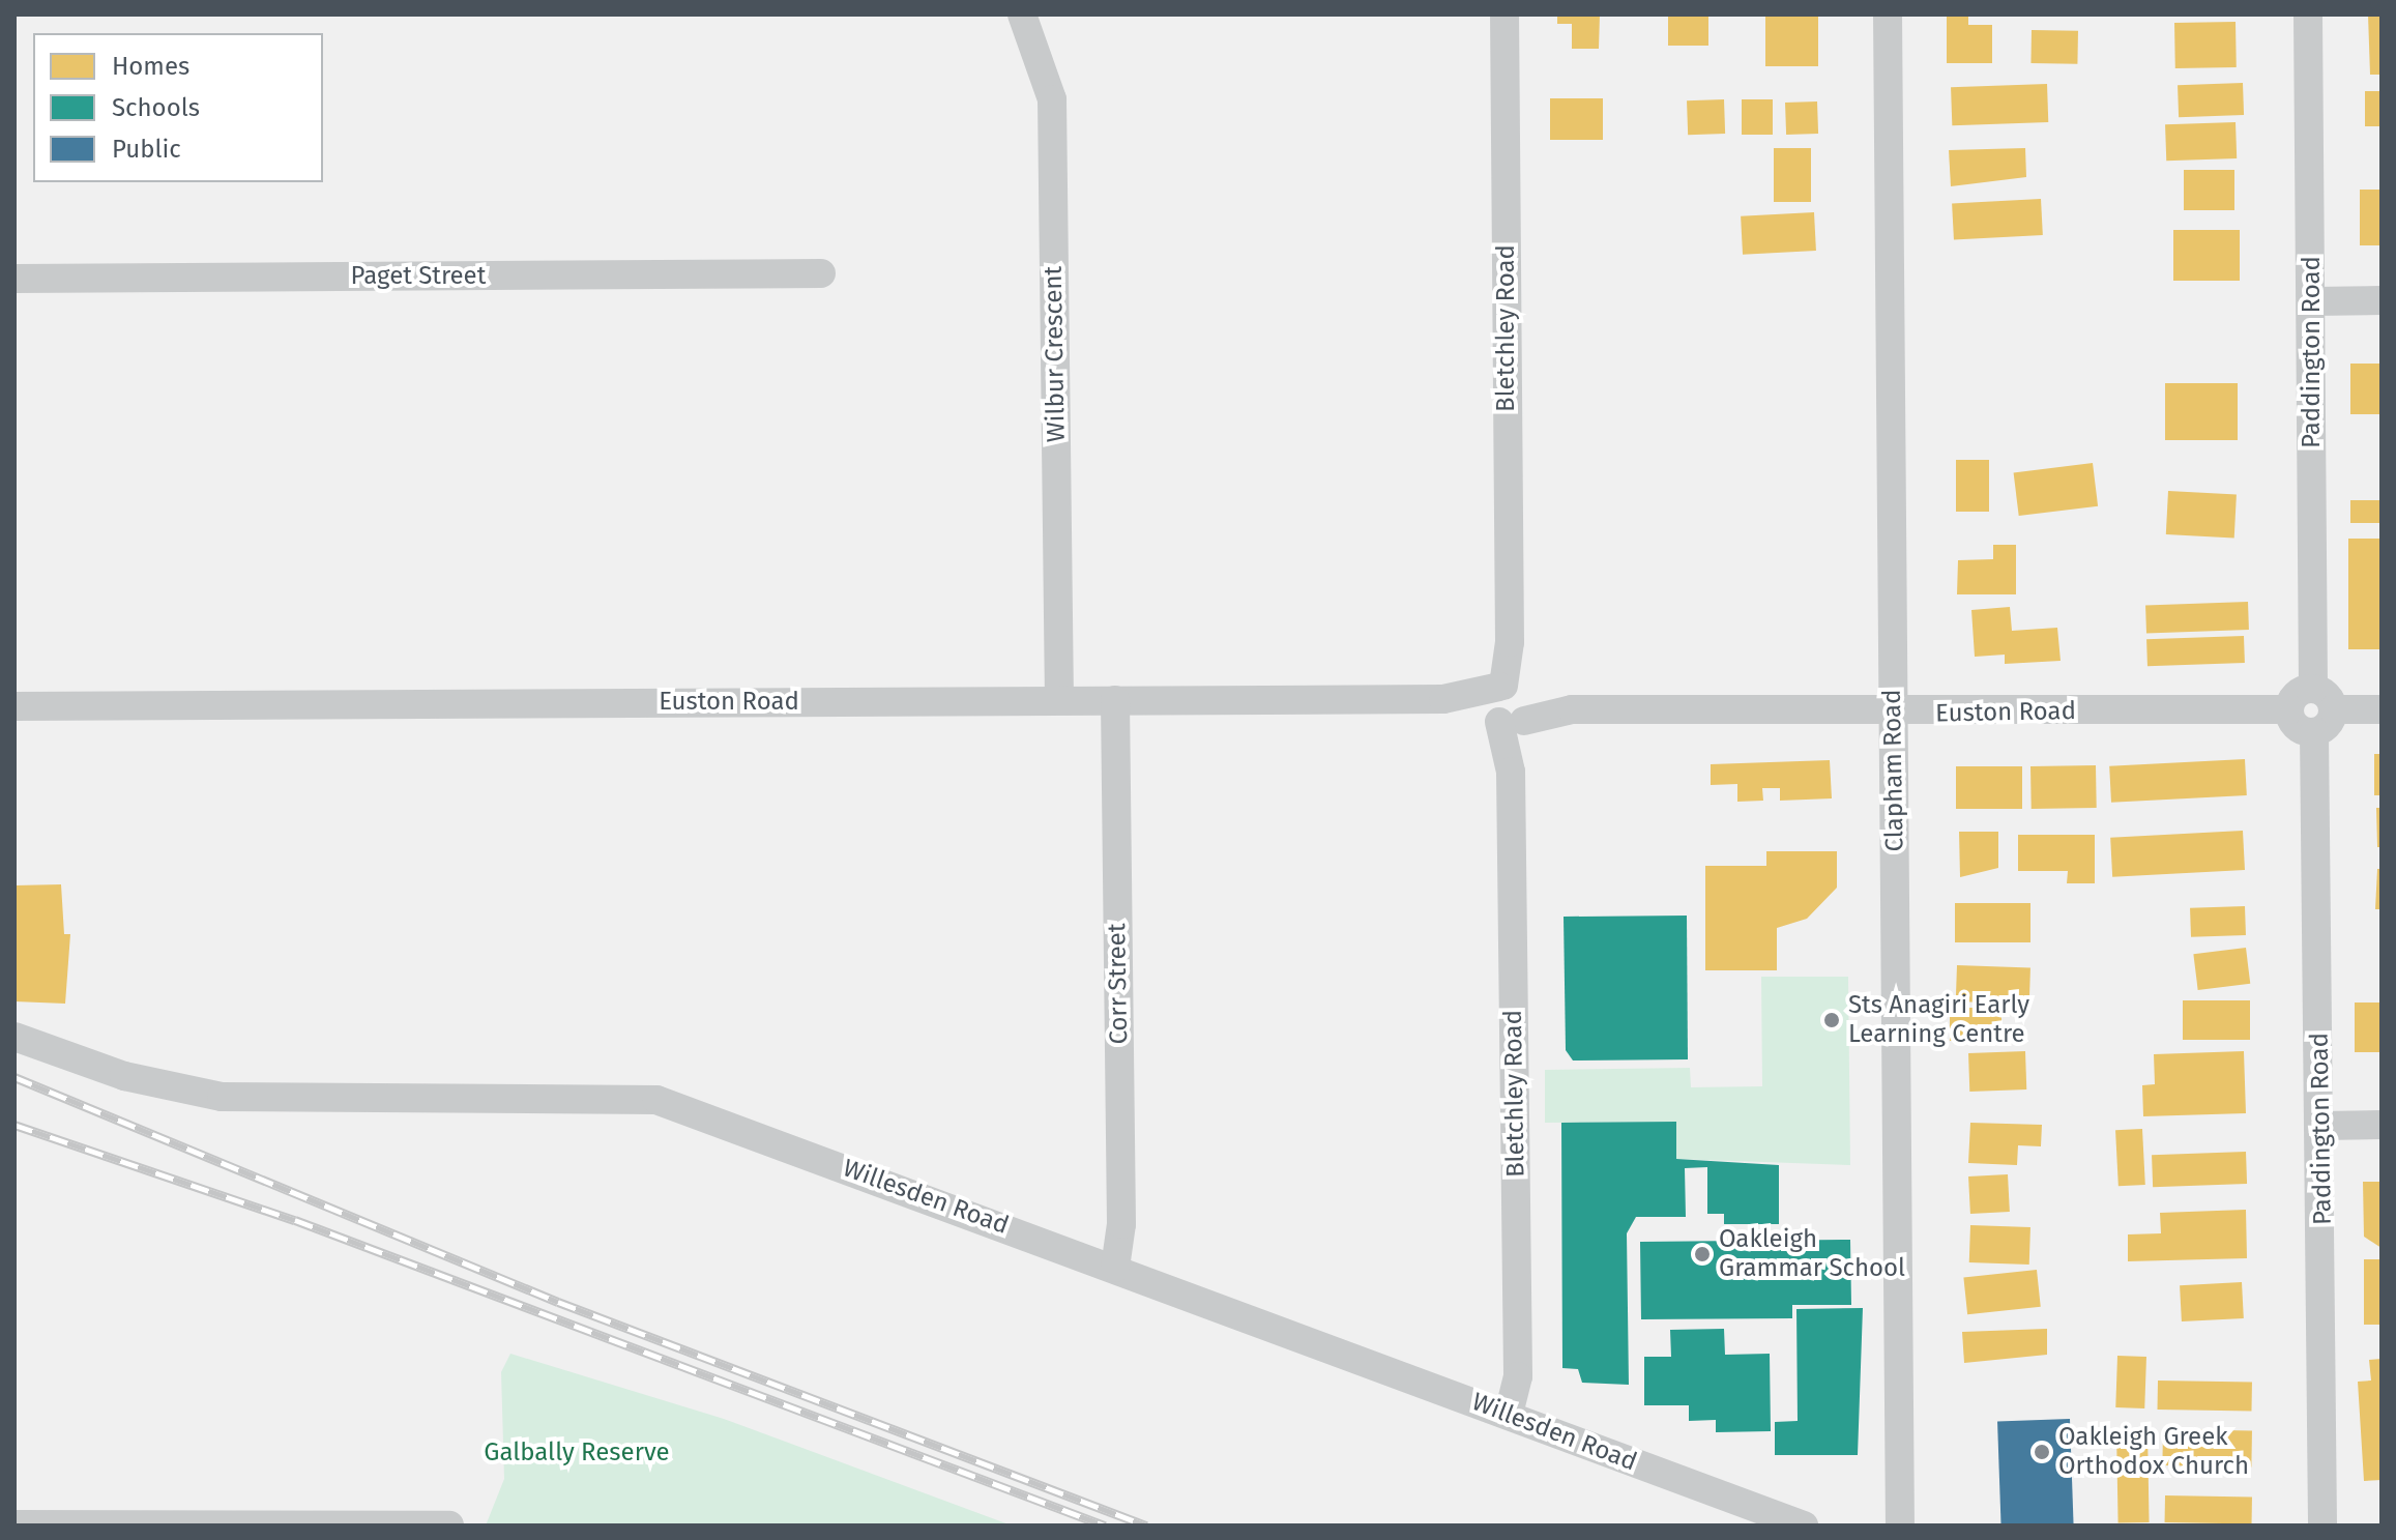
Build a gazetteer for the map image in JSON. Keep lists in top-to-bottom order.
{
  "streets": {
    "street": [
      "Paget Street",
      "Bletchley Road",
      "Paddington Road",
      "Wilbur Crescent",
      "Euston Road",
      "Clapham Road",
      "Corr Street",
      "Willesden Road"
    ]
  },
  "crossings": [
    ["Bletchley Road", "Euston Road"],
    ["Bletchley Road", "Willesden Road"],
    ["Paddington Road", "Euston Road"],
    ["Wilbur Crescent", "Euston Road"],
    ["Euston Road", "Clapham Road"],
    ["Euston Road", "Corr Street"],
    ["Corr Street", "Willesden Road"]
  ],
  "parks": ["Galbally Reserve"],
  "places": ["Sts Anagiri Early Learning Centre", "Oakleigh Grammar School", "Oakleigh Greek Orthodox Church"],
  "legend": ["Homes", "Schools", "Public"]
}
